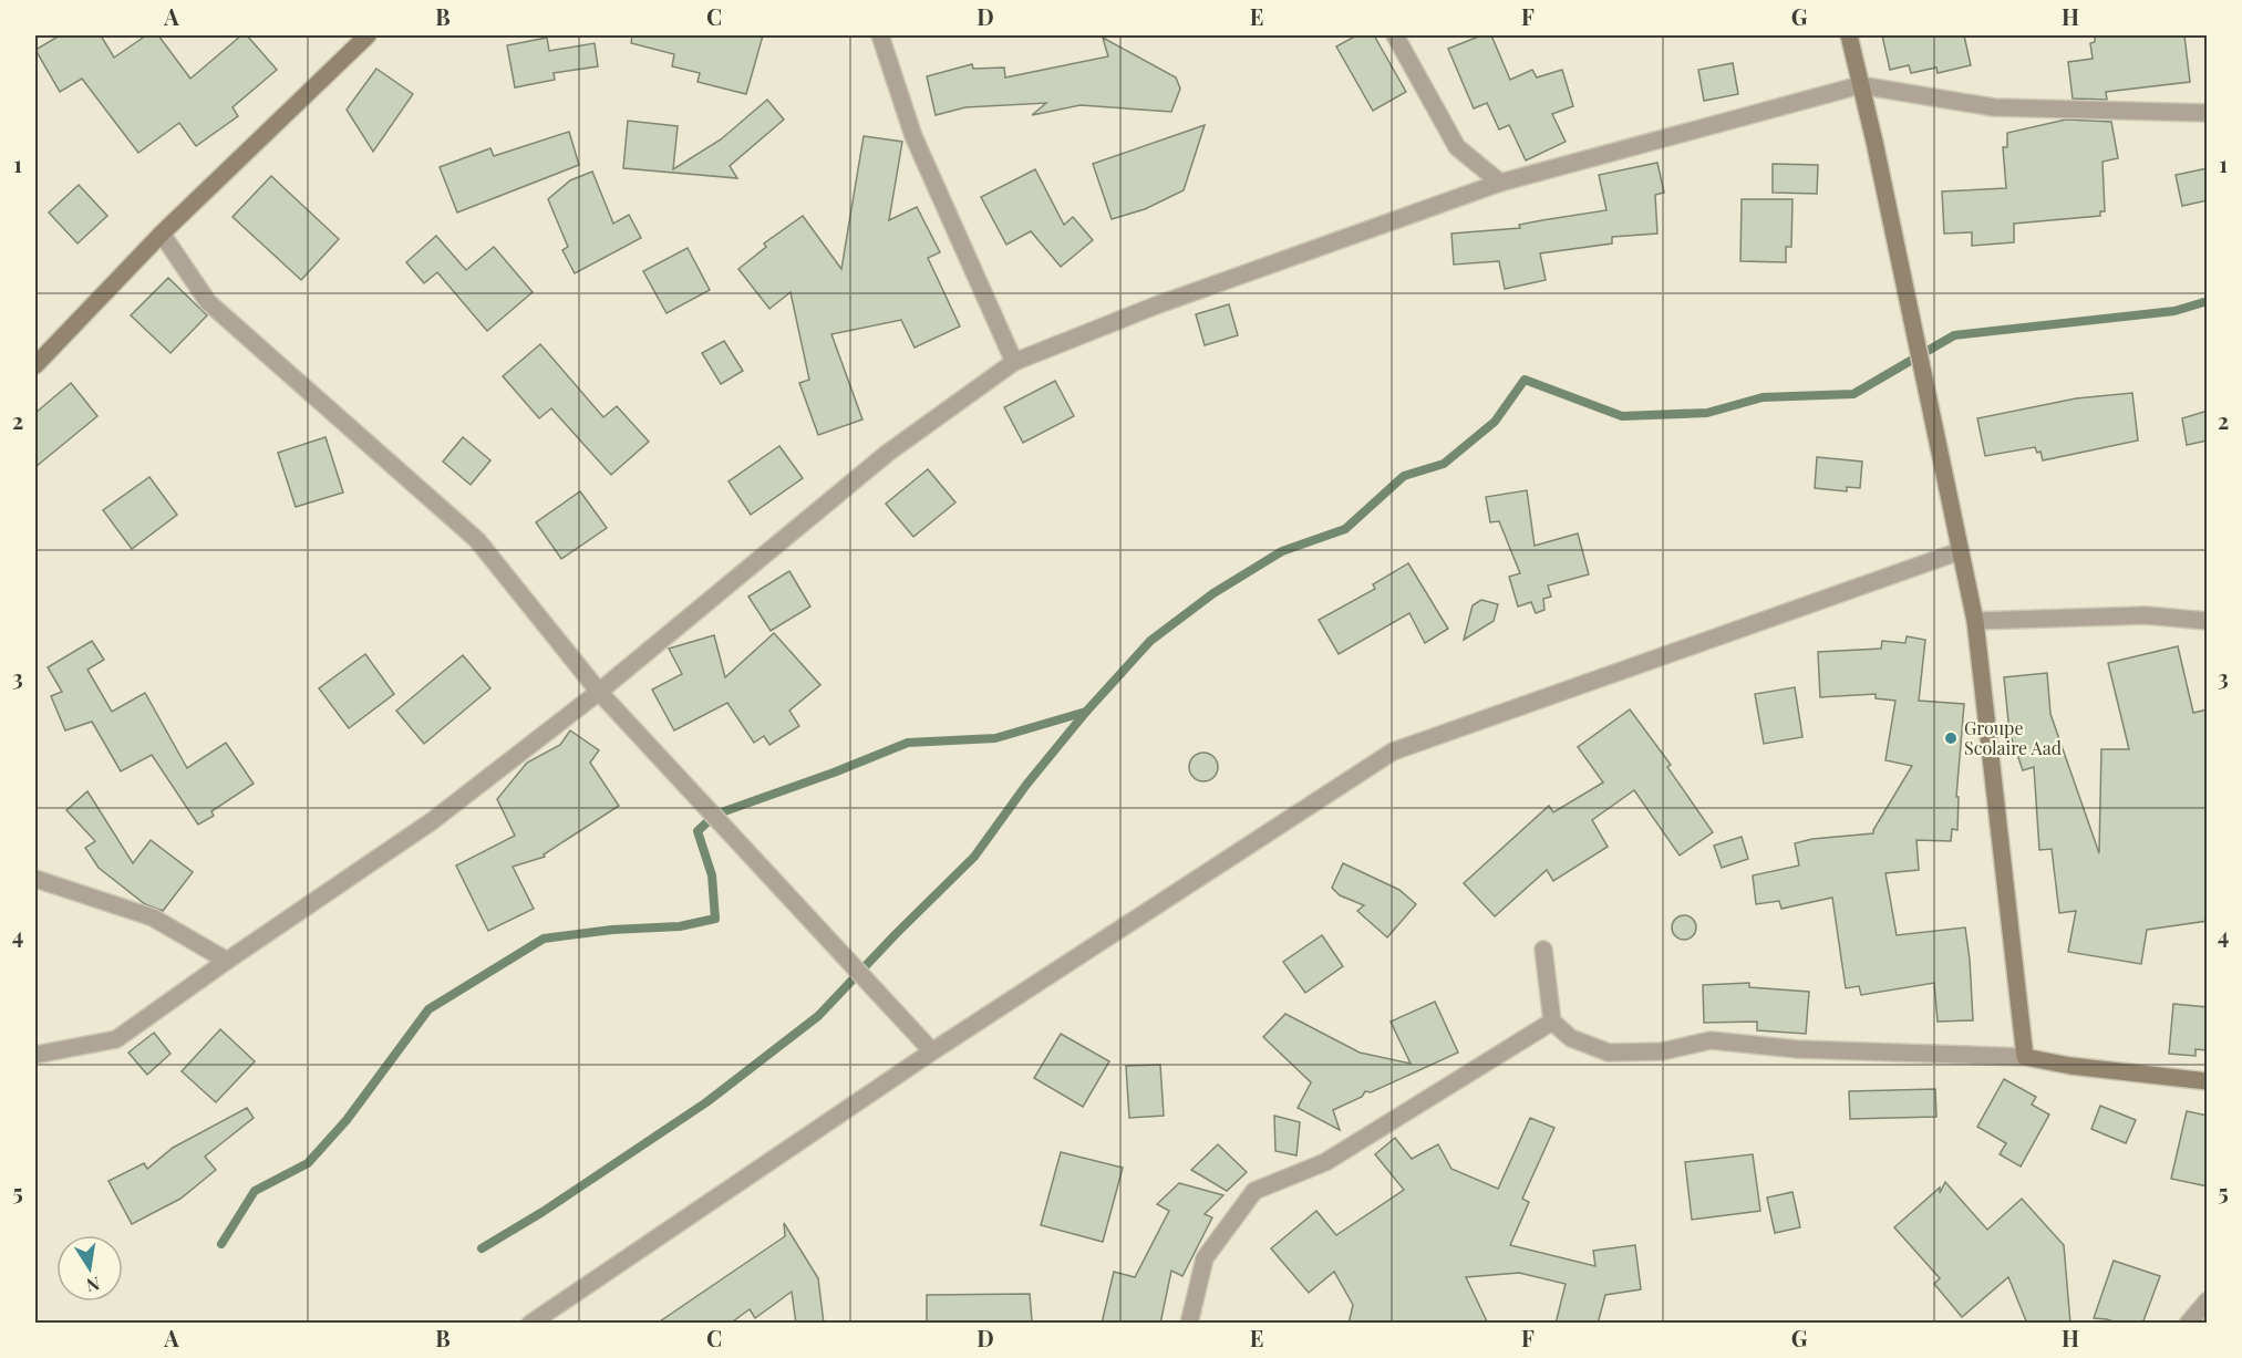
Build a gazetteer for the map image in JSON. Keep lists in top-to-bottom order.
{
  "places": ["Groupe Scolaire Aad"],
  "north": "bottom",
  "grid": {
    "columns": [
      "A",
      "B",
      "C",
      "D",
      "E",
      "F",
      "G",
      "H"
    ],
    "rows": [
      "1",
      "2",
      "3",
      "4",
      "5"
    ]
  }
}
